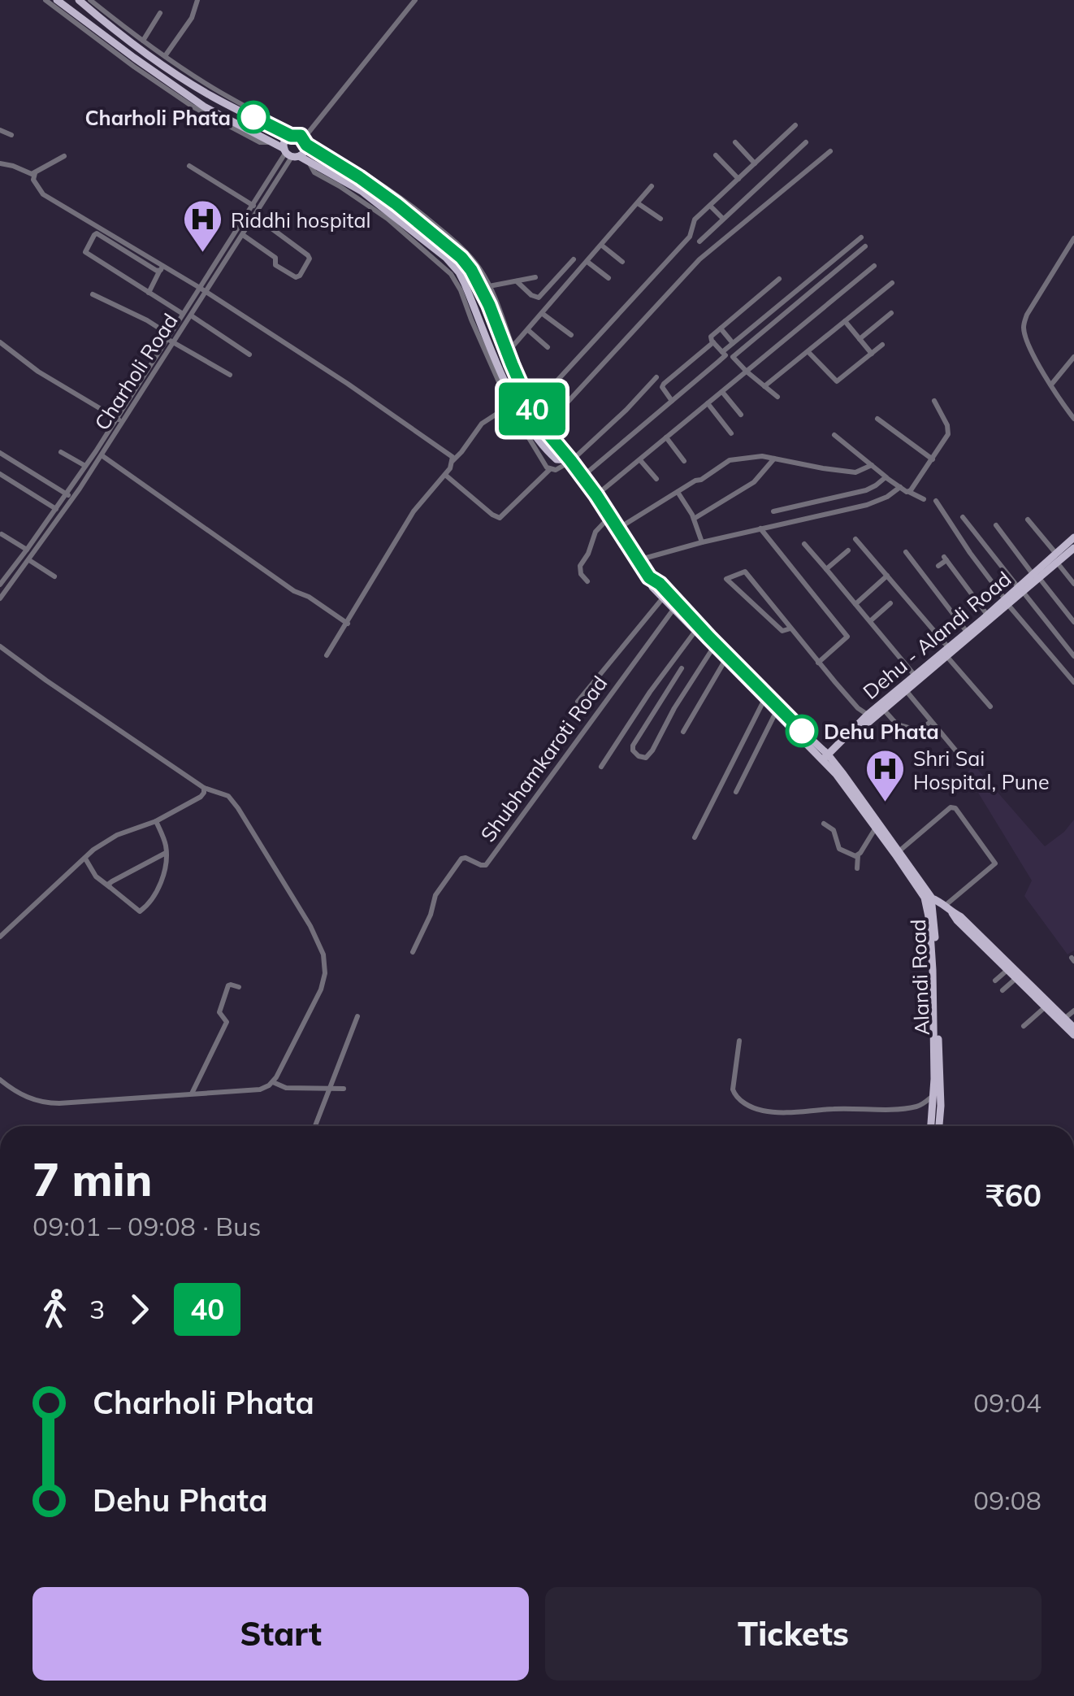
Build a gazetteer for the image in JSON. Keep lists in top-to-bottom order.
{
  "streets": {
    "main road": ["Dehu - Alandi Road", "Alandi Road"],
    "street": ["Charholi Road", "Shubhamkaroti Road"]
  },
  "crossings": [
    ["Dehu - Alandi Road", "Alandi Road"]
  ],
  "places": {
    "other": ["Charholi Phata", "Dehu Phata"],
    "hospital": ["Riddhi hospital", "Shri Sai Hospital, Pune"]
  },
  "lines": ["bus line 40"],
  "page": {
    "on_map": "40",
    "heading": ["7 min", "09:01 – 09:08 · Bus", "₹60"],
    "legs": ["3", "40"],
    "list": [
      {
        "name": "Charholi Phata",
        "value": "09:04"
      },
      {
        "name": "Dehu Phata",
        "value": "09:08"
      }
    ],
    "buttons": ["Start", "Tickets"]
  }
}
